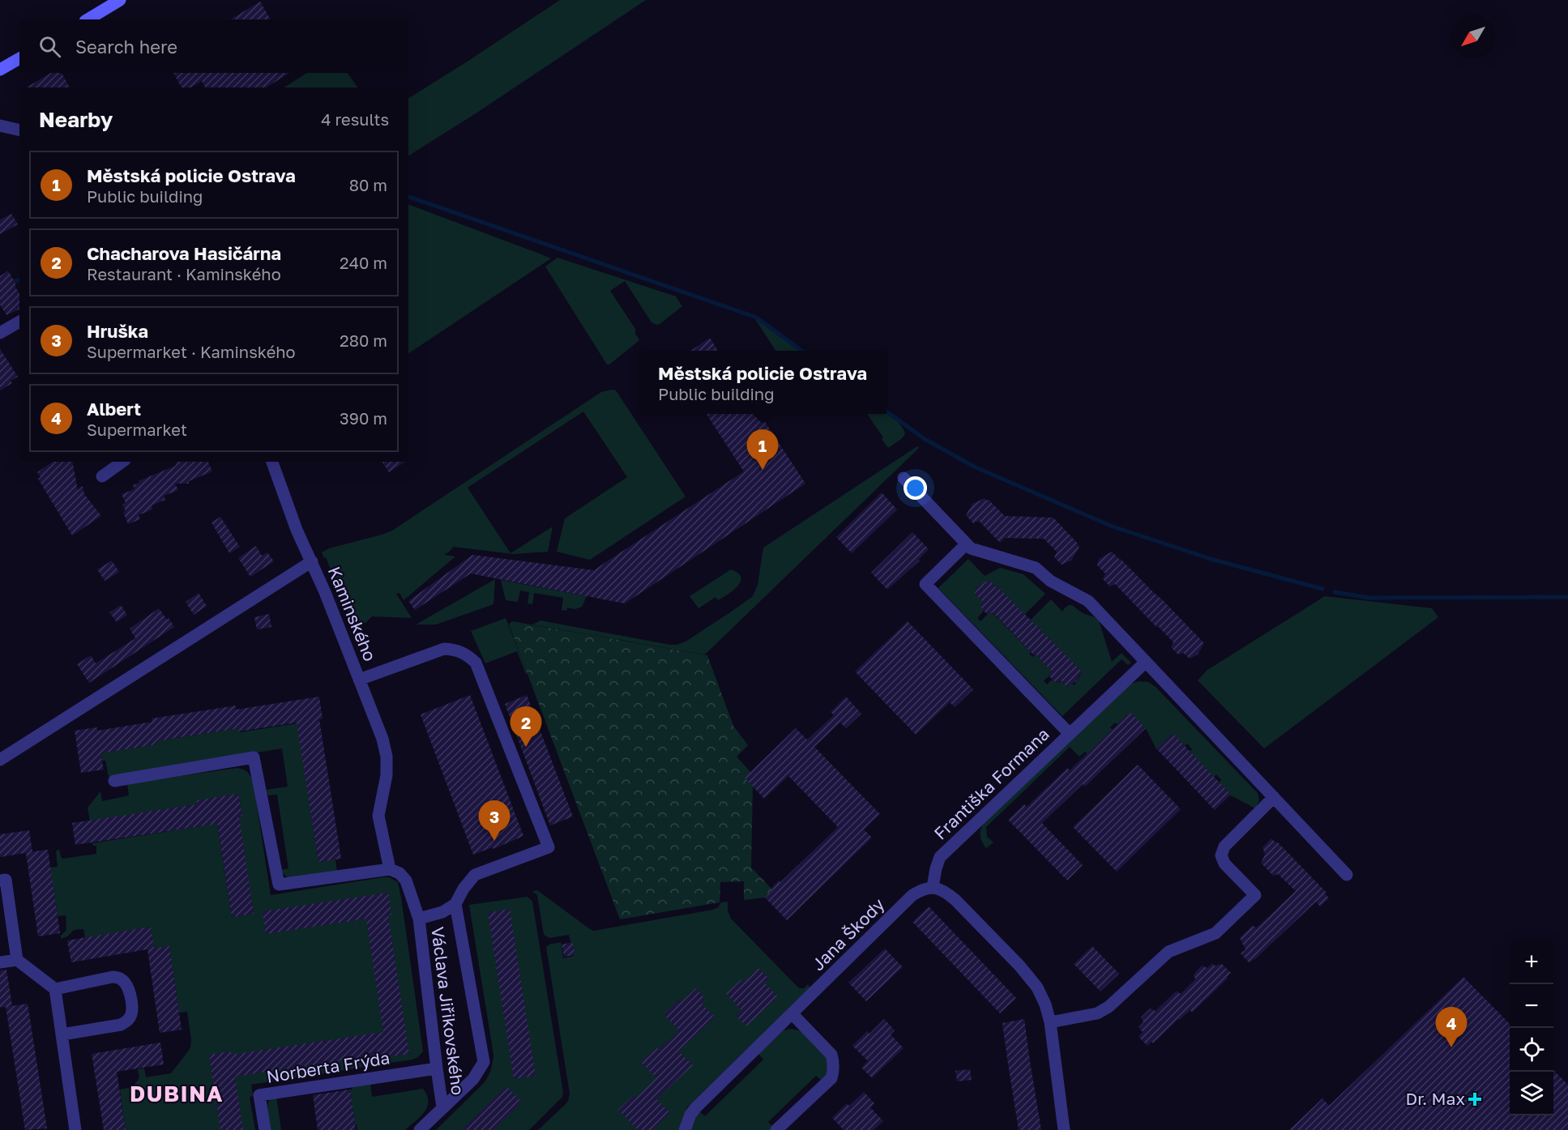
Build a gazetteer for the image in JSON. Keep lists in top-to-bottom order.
{
  "streets": {
    "street": [
      "Kaminského",
      "Františka Formana",
      "Jana Škody",
      "Václava Jiřikovského",
      "Norberta Frýda"
    ]
  },
  "crossings": [
    ["Kaminského", "Václava Jiřikovského"],
    ["Františka Formana", "Jana Škody"],
    ["Václava Jiřikovského", "Norberta Frýda"]
  ],
  "districts": ["DUBINA"],
  "places": {
    "health": ["Dr. Max"]
  },
  "north": "bottom left",
  "page": {
    "search": "Search here",
    "heading": ["Nearby", "4 results"],
    "list": [
      {
        "mark": "1",
        "name": "Městská policie Ostrava",
        "note": "Public building",
        "value": "80 m"
      },
      {
        "mark": "2",
        "name": "Chacharova Hasičárna",
        "note": "Restaurant · Kaminského",
        "value": "240 m"
      },
      {
        "mark": "3",
        "name": "Hruška",
        "note": "Supermarket · Kaminského",
        "value": "280 m"
      },
      {
        "mark": "4",
        "name": "Albert",
        "note": "Supermarket",
        "value": "390 m"
      }
    ],
    "popup": ["Městská policie Ostrava", "Public building"],
    "pins": [
      "1",
      "2",
      "3",
      "4"
    ],
    "map_buttons": ["+", "−"]
  }
}
